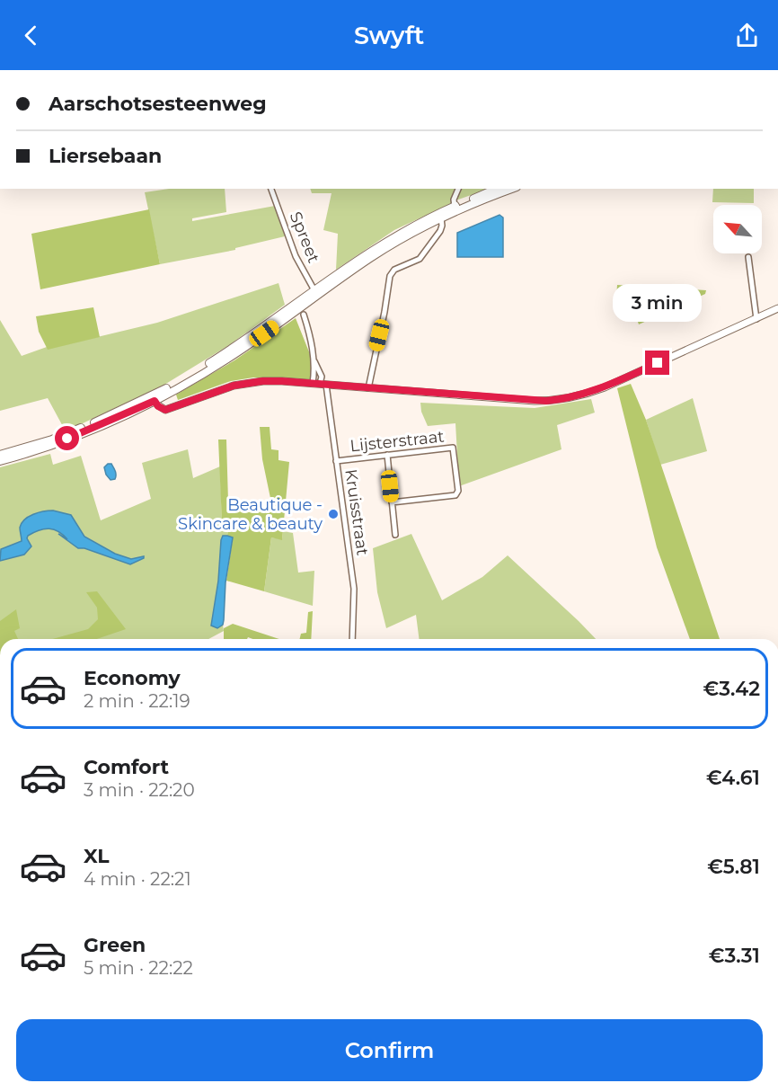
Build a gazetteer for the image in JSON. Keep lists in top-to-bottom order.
{
  "streets": {
    "street": ["Spreet", "Lijsterstraat", "Kruisstraat"]
  },
  "crossings": [
    ["Lijsterstraat", "Kruisstraat"]
  ],
  "places": ["Beautique - Skincare & beauty"],
  "north": "top left",
  "page": {
    "header": "Swyft",
    "banner": ["Aarschotsesteenweg", "Liersebaan"],
    "bubble": "3 min",
    "list": [
      {
        "name": "Economy",
        "note": "2 min · 22:19",
        "value": "€3.42"
      },
      {
        "name": "Comfort",
        "note": "3 min · 22:20",
        "value": "€4.61"
      },
      {
        "name": "XL",
        "note": "4 min · 22:21",
        "value": "€5.81"
      },
      {
        "name": "Green",
        "note": "5 min · 22:22",
        "value": "€3.31"
      }
    ],
    "buttons": "Confirm"
  }
}
